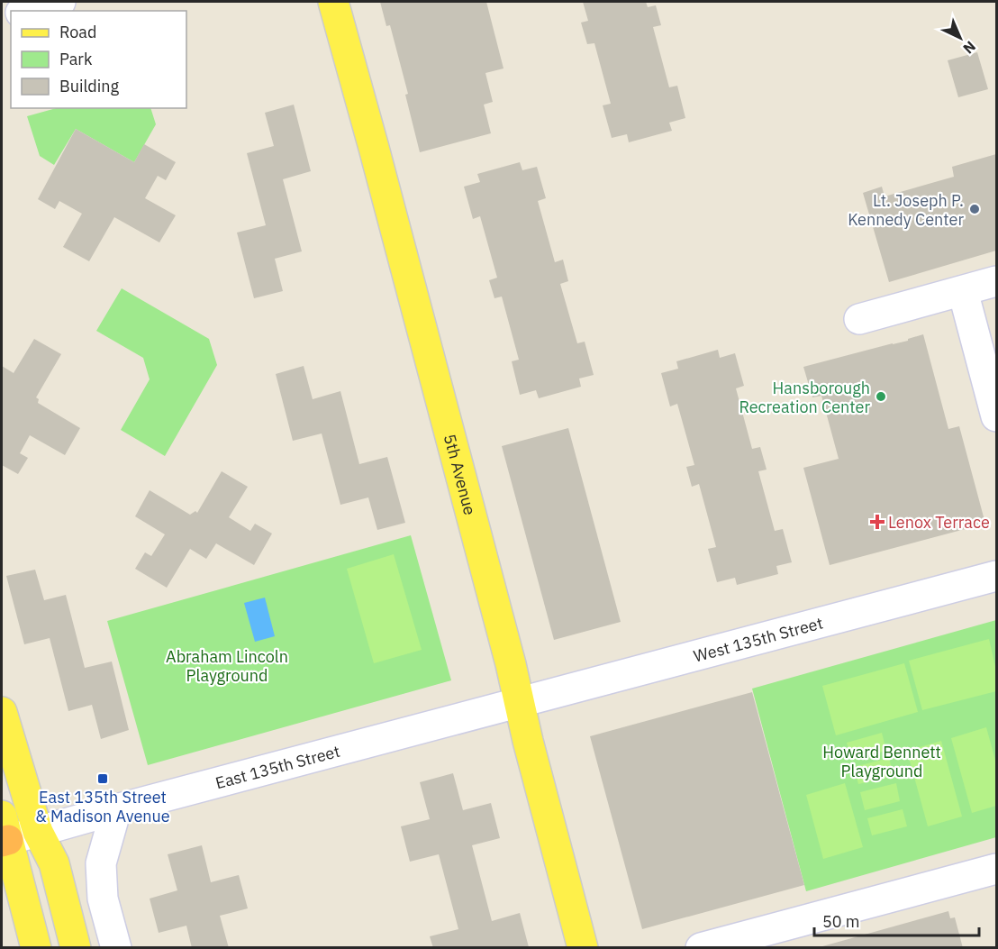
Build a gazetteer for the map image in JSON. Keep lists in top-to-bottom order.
{
  "streets": {
    "main road": ["5th Avenue"],
    "street": ["West 135th Street", "East 135th Street"]
  },
  "crossings": [
    ["5th Avenue", "West 135th Street"],
    ["5th Avenue", "East 135th Street"],
    ["West 135th Street", "East 135th Street"]
  ],
  "parks": ["Abraham Lincoln Playground", "Howard Bennett Playground"],
  "places": {
    "other": ["Lt. Joseph P. Kennedy Center", "Hansborough Recreation Center"],
    "health": ["Lenox Terrace"],
    "transit": ["East 135th Street & Madison Avenue"]
  },
  "legend": ["Road", "Park", "Building"],
  "scale_bar": "50 m",
  "north": "bottom right"
}
